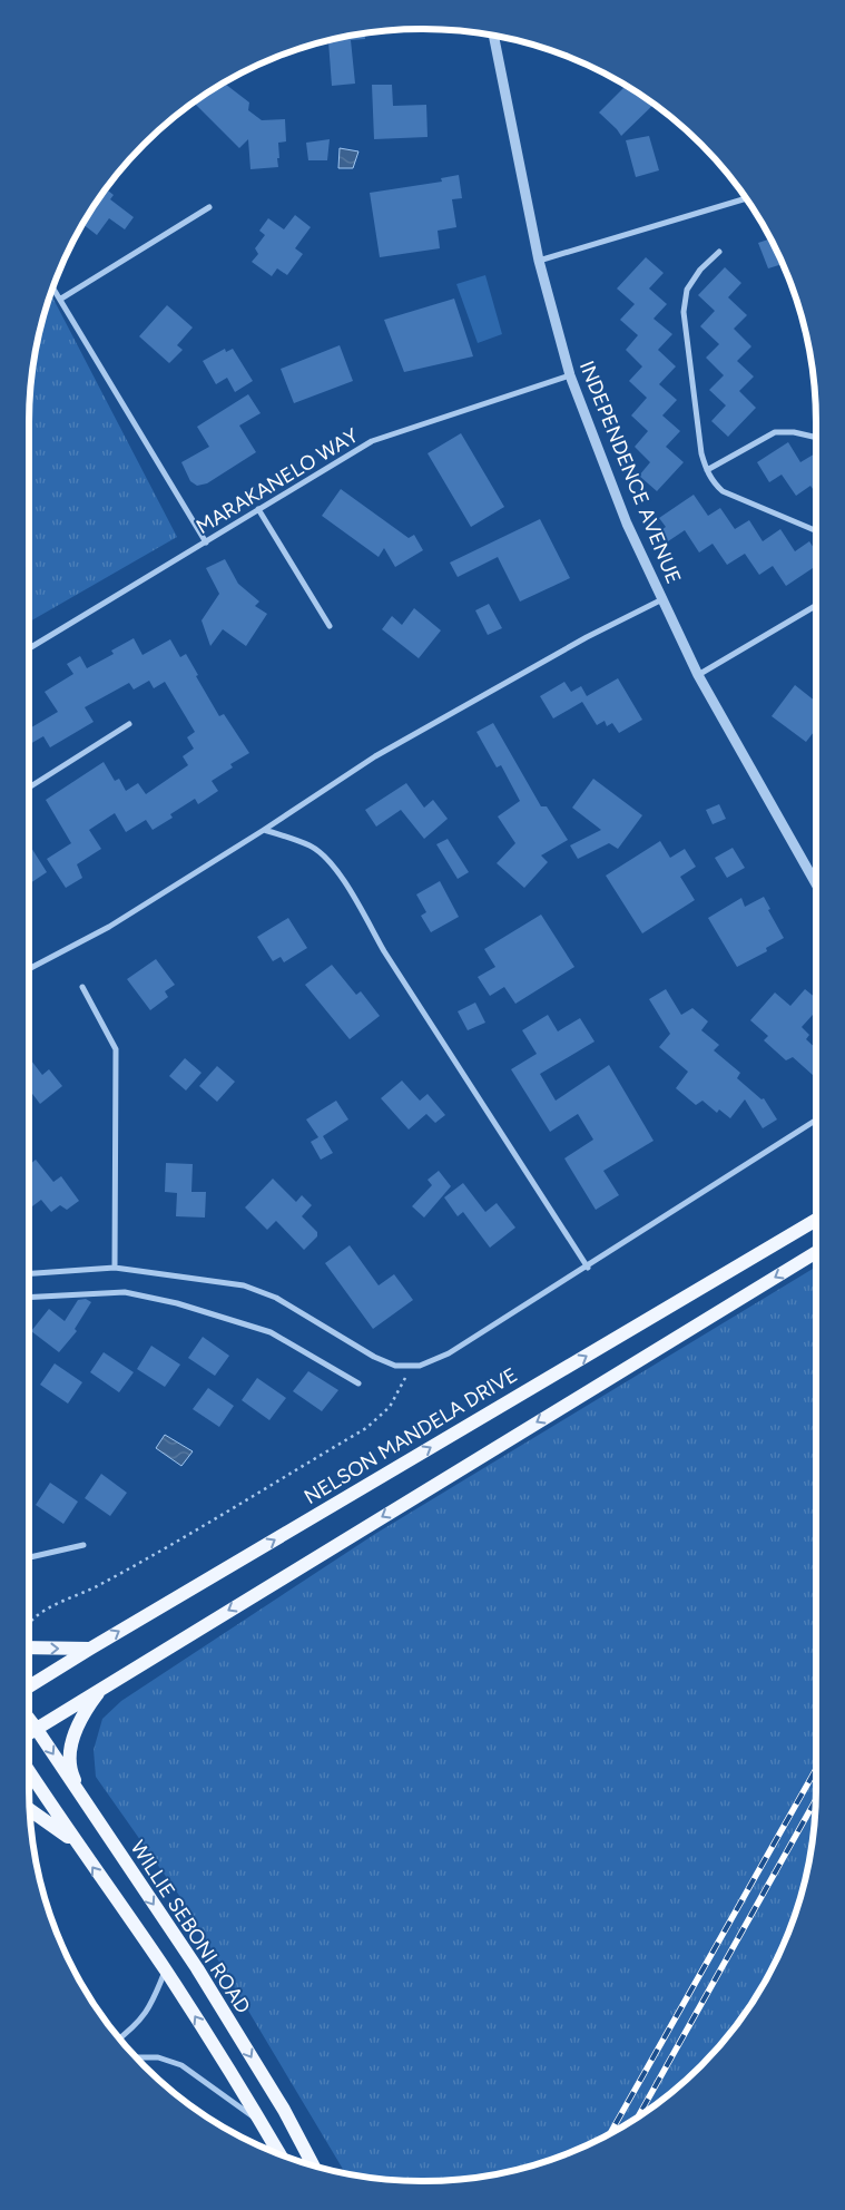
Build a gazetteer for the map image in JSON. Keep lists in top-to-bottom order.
{
  "streets": {
    "main road": ["NELSON MANDELA DRIVE", "WILLIE SEBONI ROAD"],
    "street": ["INDEPENDENCE AVENUE", "MARAKANELO WAY"]
  },
  "crossings": [
    ["INDEPENDENCE AVENUE", "MARAKANELO WAY"]
  ]
}
